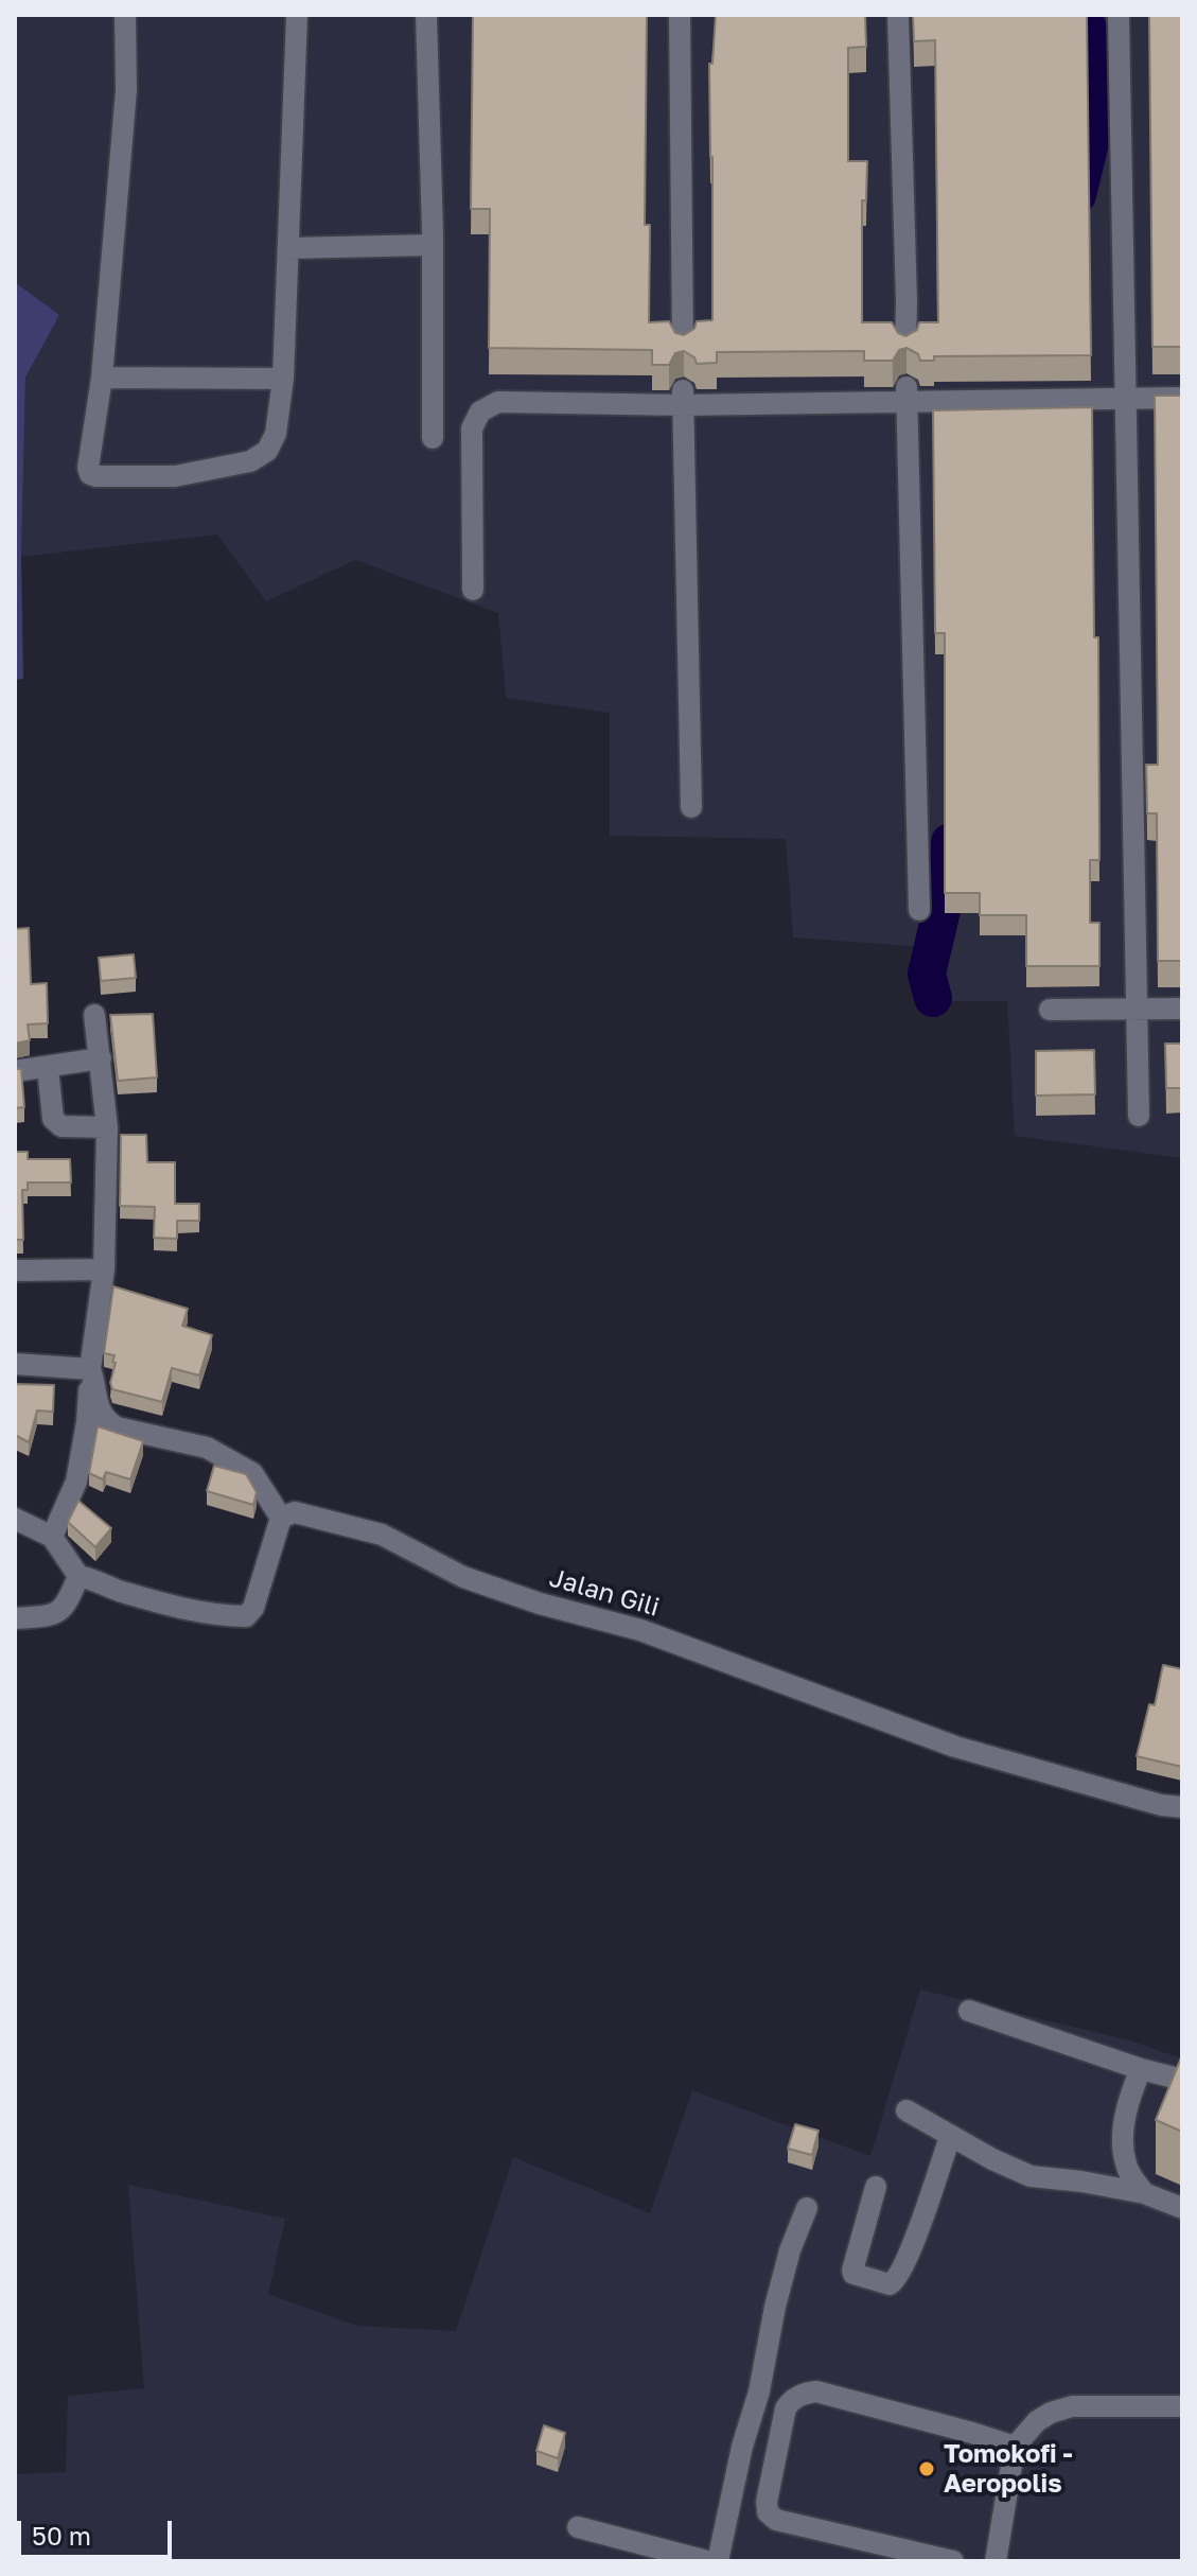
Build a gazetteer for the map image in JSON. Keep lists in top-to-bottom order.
{
  "streets": {
    "street": ["Jalan Gili"]
  },
  "places": ["Tomokofi - Aeropolis"],
  "scale_bar": "50 m"
}
